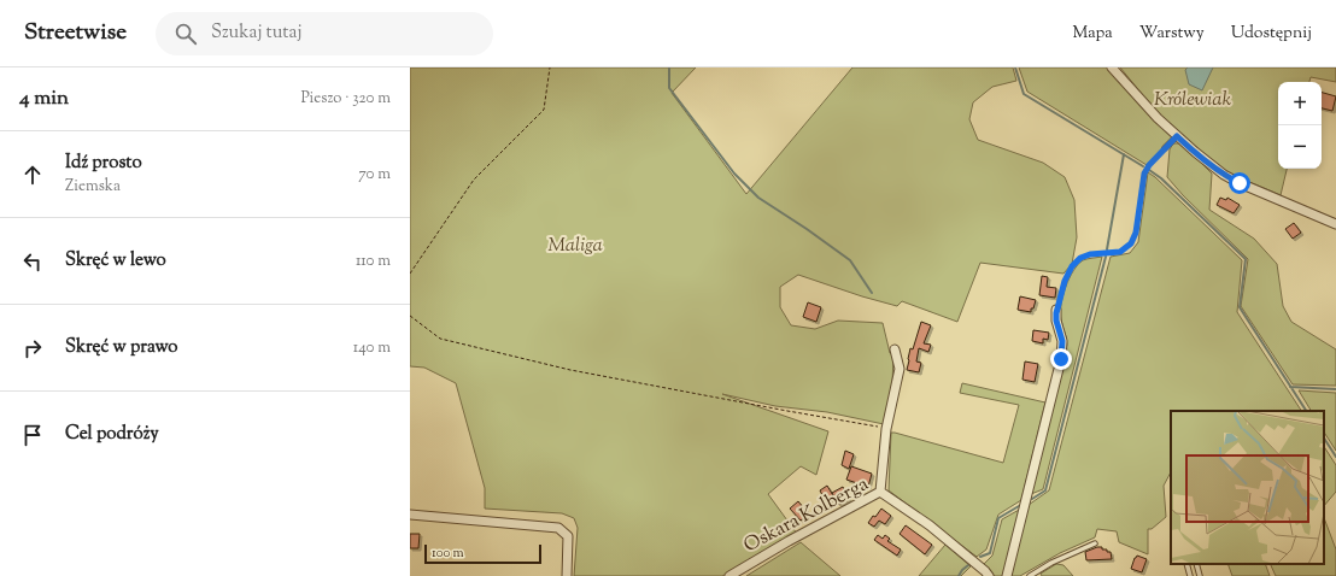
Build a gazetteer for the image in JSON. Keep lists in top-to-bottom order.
{
  "streets": {
    "street": ["Oskara Kolberga"]
  },
  "parks": ["Królewiak", "Maliga"],
  "scale_bar": "100 m",
  "page": {
    "header": "Streetwise",
    "search": "Szukaj tutaj",
    "nav": ["Mapa", "Warstwy", "Udostępnij"],
    "heading": ["4 min", "Pieszo · 320 m"],
    "map_buttons": ["+", "−"],
    "list": [
      ["Idź prosto", "Ziemska", "70 m"],
      ["Skręć w lewo", "110 m"],
      ["Skręć w prawo", "140 m"],
      "Cel podróży"
    ],
    "scale": "100 m"
  }
}
